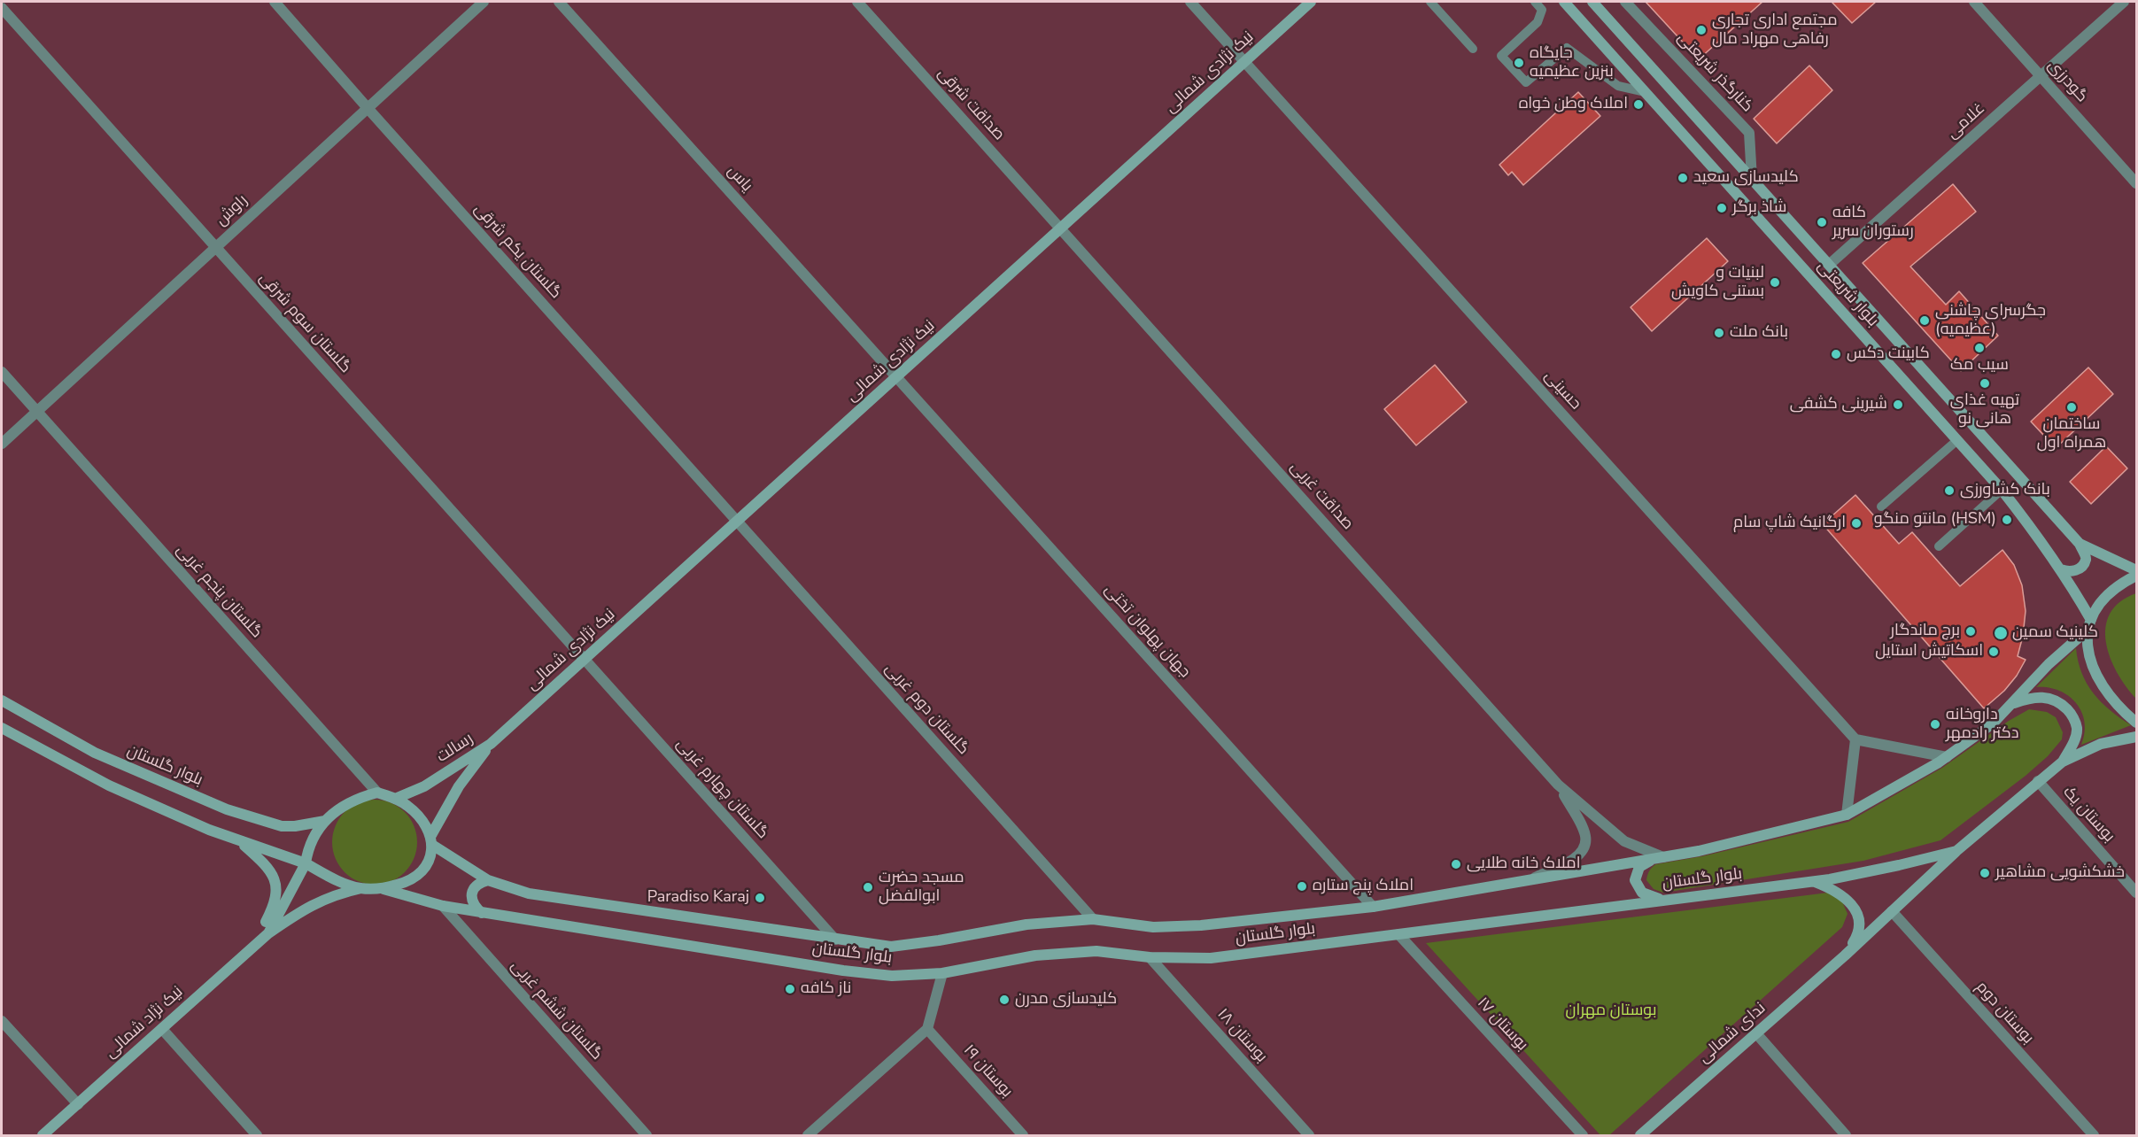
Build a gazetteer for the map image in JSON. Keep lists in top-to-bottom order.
{
  "streets": {
    "main road": [
      "نیک نژادی شمالی",
      "بلوار شریعتی",
      "رسالت",
      "بلوار گلستان",
      "نیک نژاد شمالی",
      "ندای شمالی"
    ],
    "street": [
      "کنارگذر شریعتی",
      "گودرزی",
      "صداقت شرقی",
      "غلامی",
      "یاس",
      "راوش",
      "گلستان یکم شرقی",
      "گلستان سوم شرقی",
      "حسینی",
      "صداقت غربی",
      "گلستان پنجم غربی",
      "جهان پهلوان تختی",
      "گلستان دوم غربی",
      "گلستان چهارم غربی",
      "بوستان یک",
      "گلستان ششم غربی",
      "بوستان دوم",
      "بوستان ۱۷",
      "بوستان ۱۸",
      "بوستان ۱۹"
    ]
  },
  "crossings": [
    ["نیک نژادی شمالی", "صداقت شرقی"],
    ["نیک نژادی شمالی", "یاس"],
    ["نیک نژادی شمالی", "گلستان یکم شرقی"],
    ["نیک نژادی شمالی", "گلستان سوم شرقی"],
    ["نیک نژادی شمالی", "حسینی"],
    ["نیک نژادی شمالی", "صداقت غربی"],
    ["نیک نژادی شمالی", "جهان پهلوان تختی"],
    ["نیک نژادی شمالی", "گلستان دوم غربی"],
    ["نیک نژادی شمالی", "رسالت"],
    ["نیک نژادی شمالی", "گلستان چهارم غربی"],
    ["کنارگذر شریعتی", "بلوار شریعتی"],
    ["گودرزی", "غلامی"],
    ["صداقت شرقی", "صداقت غربی"],
    ["غلامی", "بلوار شریعتی"],
    ["یاس", "جهان پهلوان تختی"],
    ["راوش", "گلستان یکم شرقی"],
    ["راوش", "گلستان سوم شرقی"],
    ["راوش", "گلستان پنجم غربی"],
    ["گلستان یکم شرقی", "گلستان دوم غربی"],
    ["گلستان سوم شرقی", "گلستان چهارم غربی"],
    ["صداقت غربی", "بلوار گلستان"],
    ["گلستان پنجم غربی", "رسالت"],
    ["گلستان پنجم غربی", "بلوار گلستان"],
    ["جهان پهلوان تختی", "بلوار گلستان"],
    ["گلستان دوم غربی", "بلوار گلستان"],
    ["رسالت", "بلوار گلستان"],
    ["بلوار گلستان", "گلستان چهارم غربی"],
    ["بلوار گلستان", "بوستان یک"],
    ["بلوار گلستان", "گلستان ششم غربی"],
    ["بلوار گلستان", "بوستان ۱۷"],
    ["بلوار گلستان", "ندای شمالی"],
    ["بلوار گلستان", "بوستان ۱۸"],
    ["بوستان دوم", "ندای شمالی"]
  ],
  "parks": ["بوستان مهران"],
  "places": [
    "مجتمع اداری تجاری رفاهی مهراد مال",
    "جایگاه بنزین عظیمیه",
    "املاک وطن خواه",
    "کلیدسازی سعید",
    "شاذ برگر",
    "کافه رستوران سریر",
    "لبنیات و بستنی کاویش",
    "جگرسرای چاشنی (عظیمیه)",
    "بانک ملت",
    "سیب مک",
    "کابینت دکس",
    "تهیه غذای هانی نو",
    "شیرینی کشفی",
    "ساختمان همراه اول",
    "بانک کشاورزی",
    "مانتو منگو (HSM)",
    "ارگانیک شاپ سام",
    "برج ماندگار",
    "کلینیک سمین",
    "اسکاتیش استایل",
    "داروخانه دکتر رادمهر",
    "املاک خانه طلایی",
    "خشکشویی مشاهیر",
    "املاک پنج ستاره",
    "مسجد حضرت ابوالفضل",
    "Paradiso Karaj",
    "ناز کافه",
    "کلیدسازی مدرن"
  ]
}
